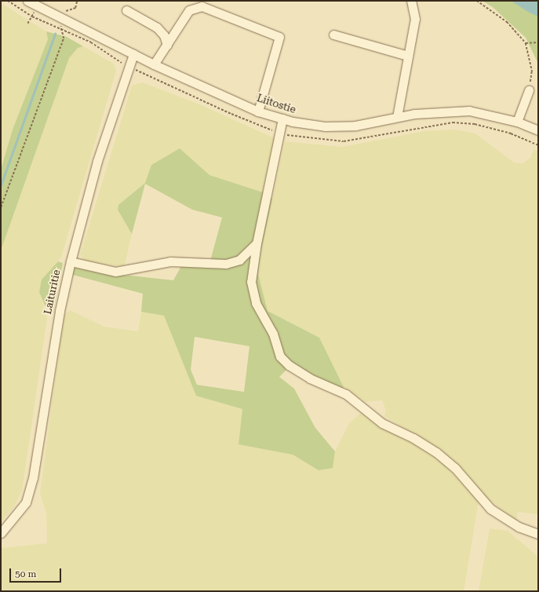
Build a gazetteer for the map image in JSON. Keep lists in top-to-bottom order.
{
  "streets": {
    "street": ["Liitostie", "Laituritie"]
  },
  "crossings": [
    ["Liitostie", "Laituritie"]
  ],
  "scale_bar": "50 m"
}
